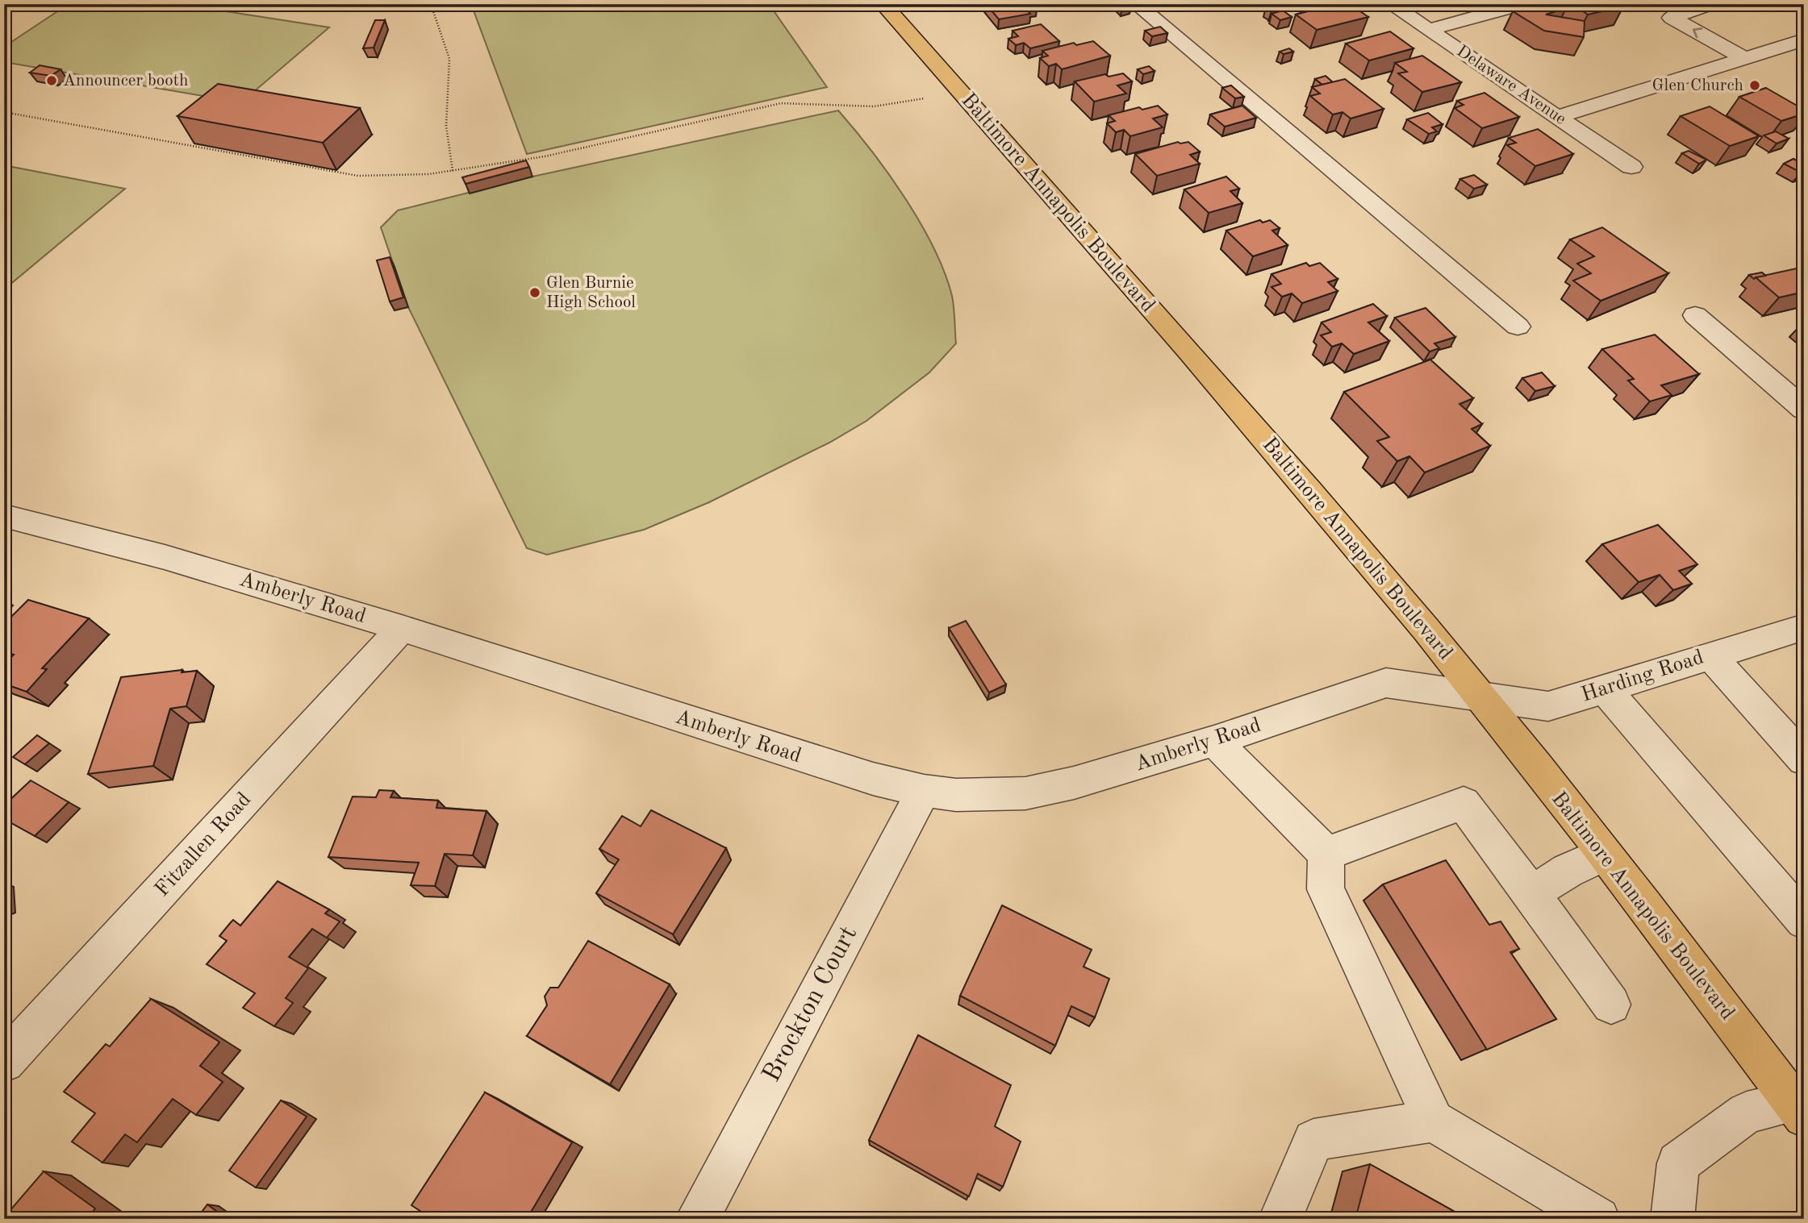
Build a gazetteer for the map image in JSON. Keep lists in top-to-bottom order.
{
  "streets": {
    "main road": ["Baltimore Annapolis Boulevard"],
    "street": [
      "Delaware Avenue",
      "Amberly Road",
      "Harding Road",
      "Fitzallen Road",
      "Brockton Court"
    ]
  },
  "crossings": [
    ["Baltimore Annapolis Boulevard", "Amberly Road"],
    ["Baltimore Annapolis Boulevard", "Harding Road"],
    ["Amberly Road", "Harding Road"],
    ["Amberly Road", "Fitzallen Road"],
    ["Amberly Road", "Brockton Court"]
  ],
  "places": ["Announcer booth", "Glen Church", "Glen Burnie High School"]
}
